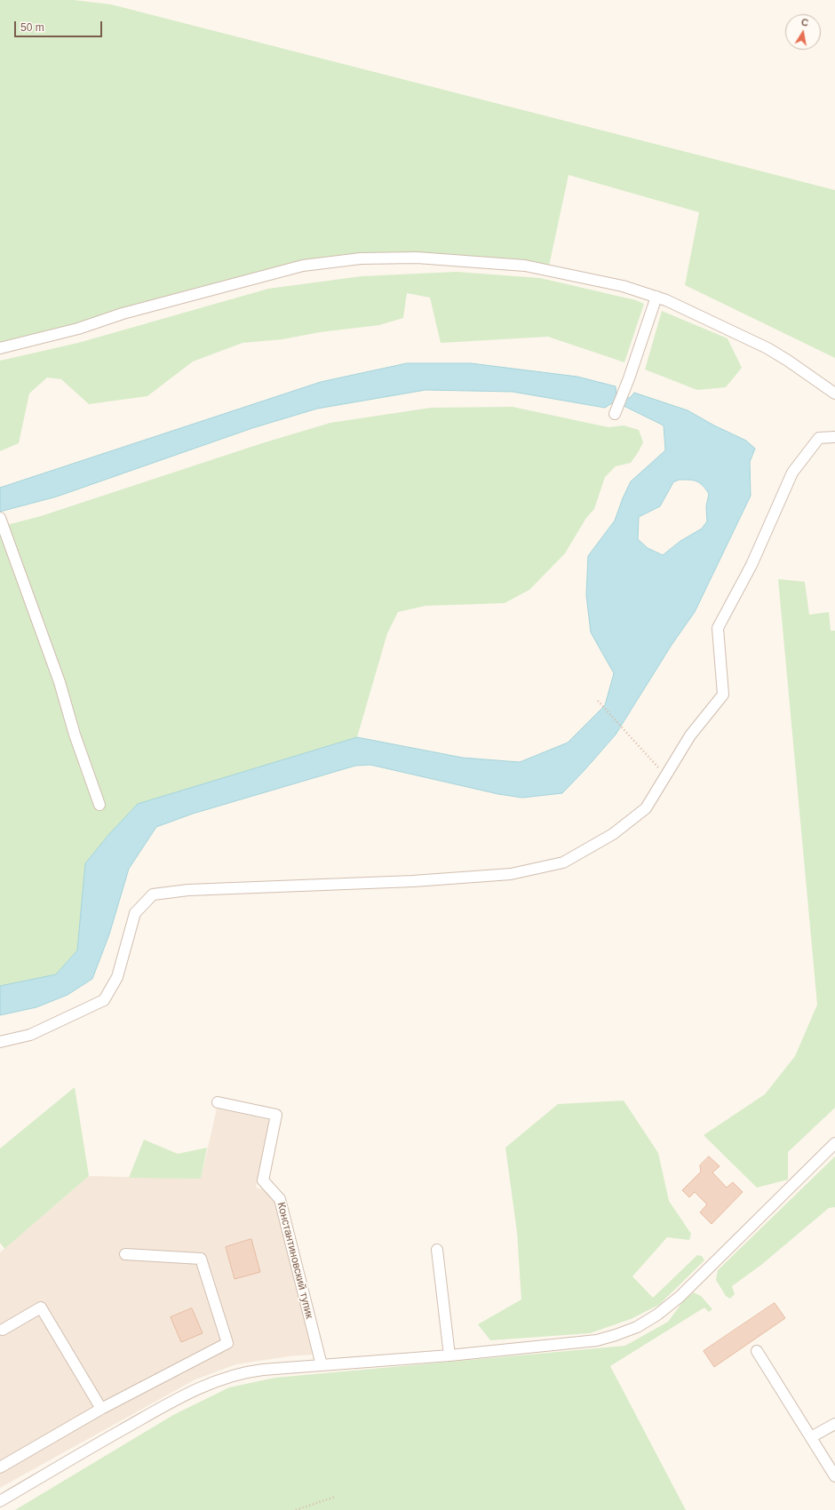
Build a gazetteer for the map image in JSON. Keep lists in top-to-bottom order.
{
  "streets": {
    "street": ["Константиновский тупик"]
  },
  "scale_bar": "50 m",
  "north": "top"
}
